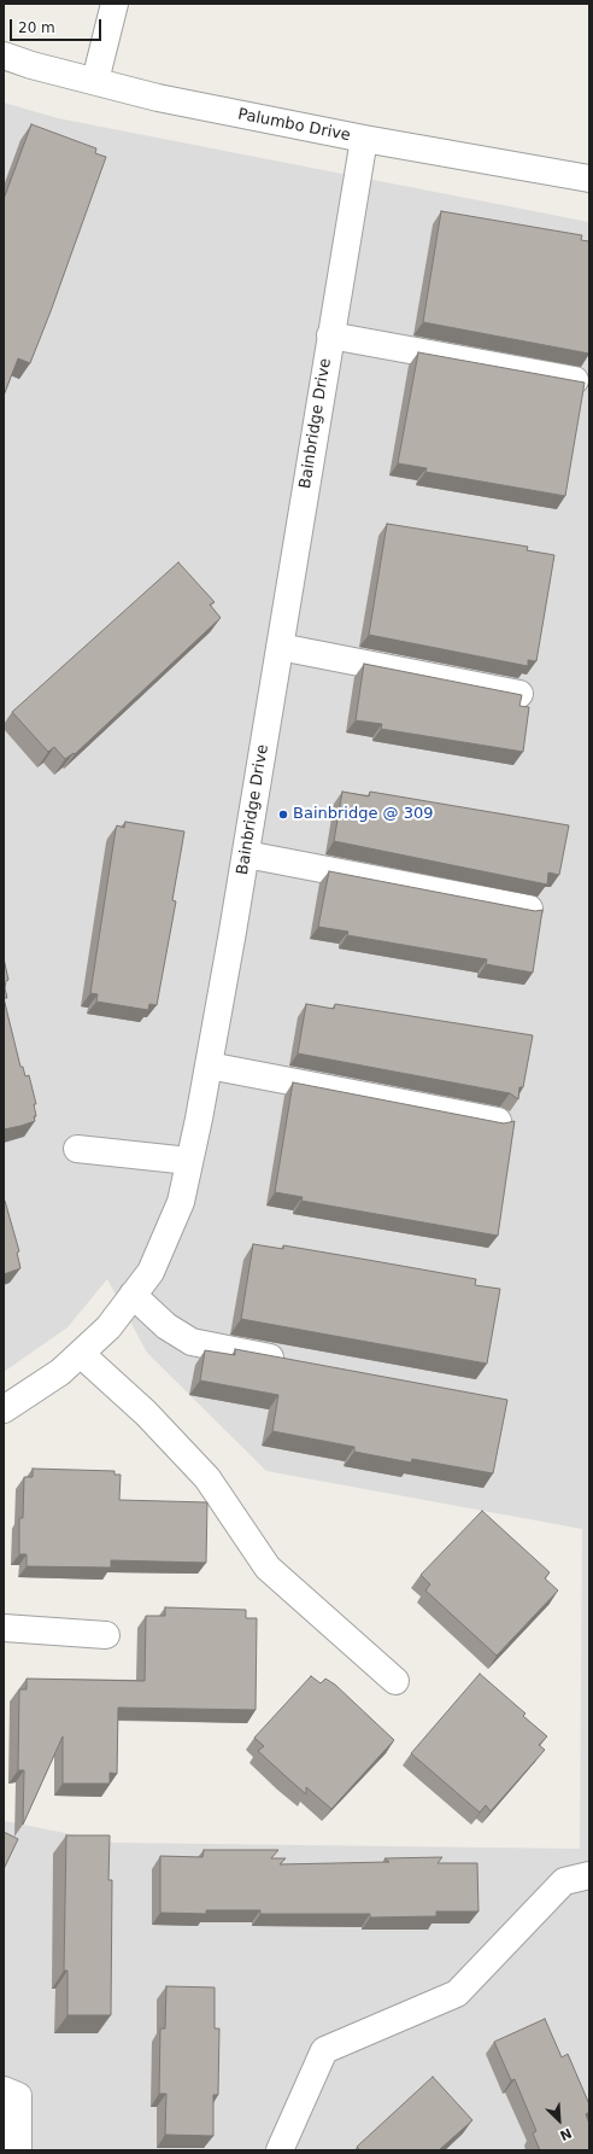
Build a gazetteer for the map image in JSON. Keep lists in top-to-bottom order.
{
  "streets": {
    "street": ["Palumbo Drive", "Bainbridge Drive"]
  },
  "crossings": [
    ["Palumbo Drive", "Bainbridge Drive"]
  ],
  "places": ["Bainbridge @ 309"],
  "scale_bar": "20 m",
  "north": "bottom right"
}
